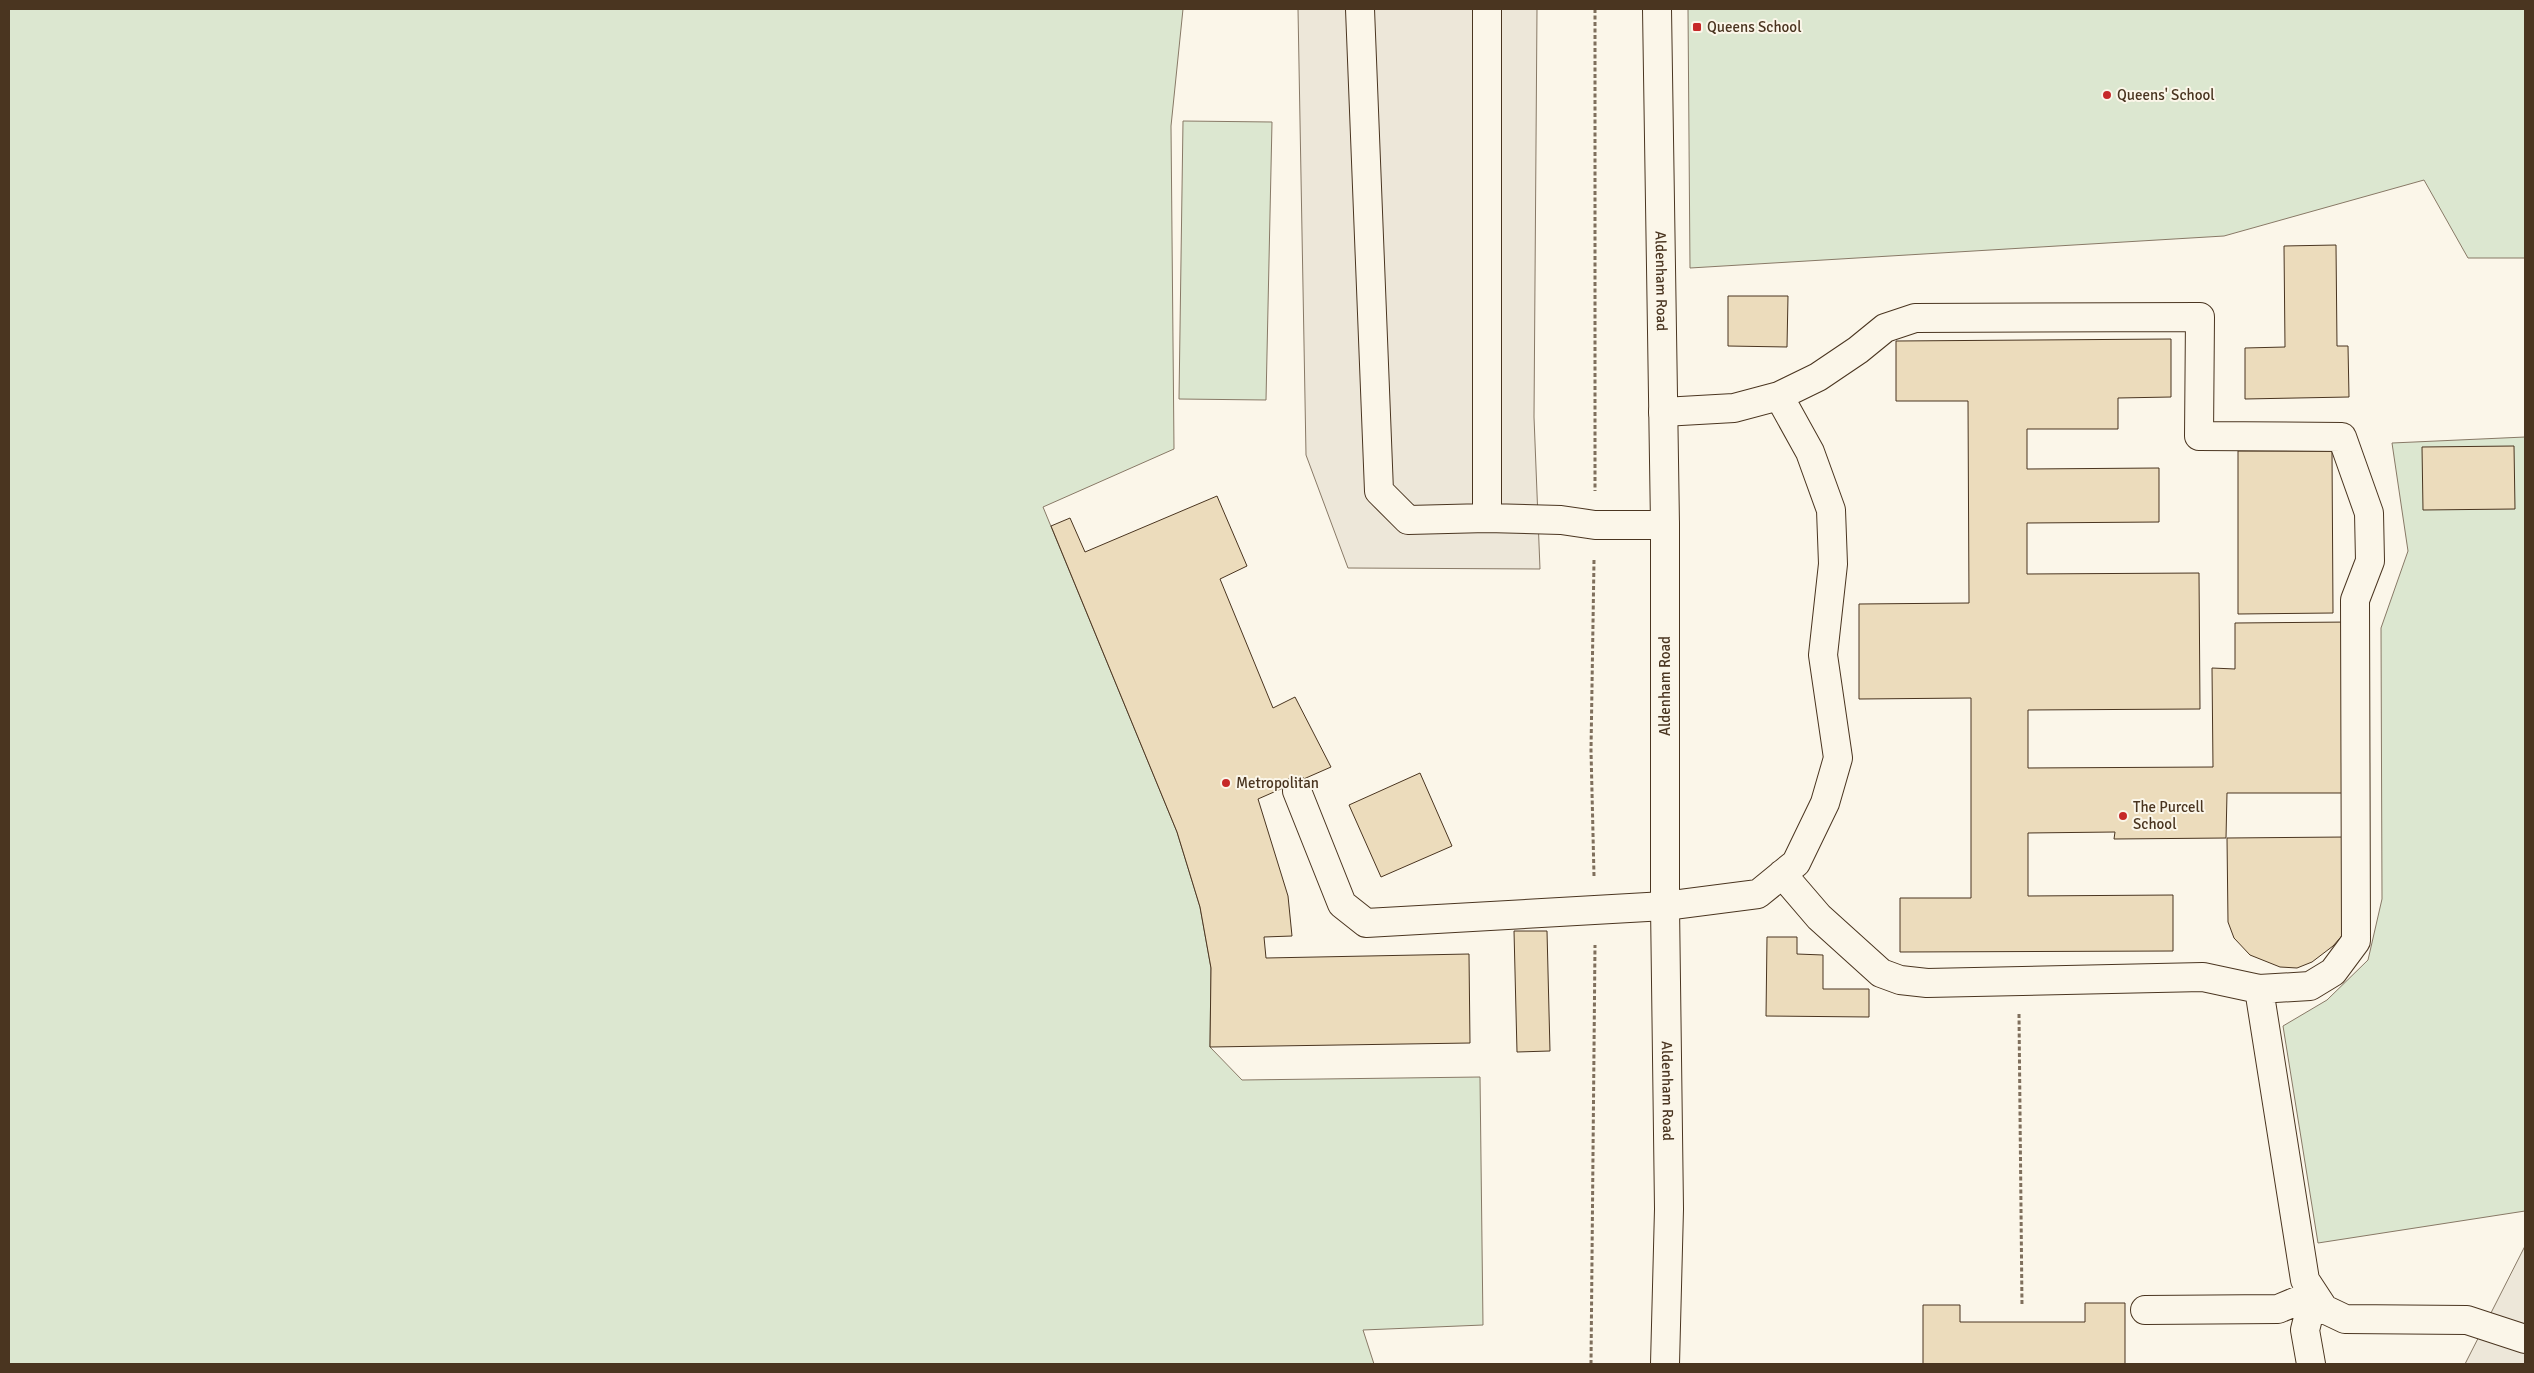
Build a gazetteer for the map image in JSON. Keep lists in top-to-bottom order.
{
  "streets": {
    "main road": ["Aldenham Road"]
  },
  "places": {
    "transit": ["Queens School"],
    "other": ["Queens' School", "Metropolitan", "The Purcell School"]
  }
}
